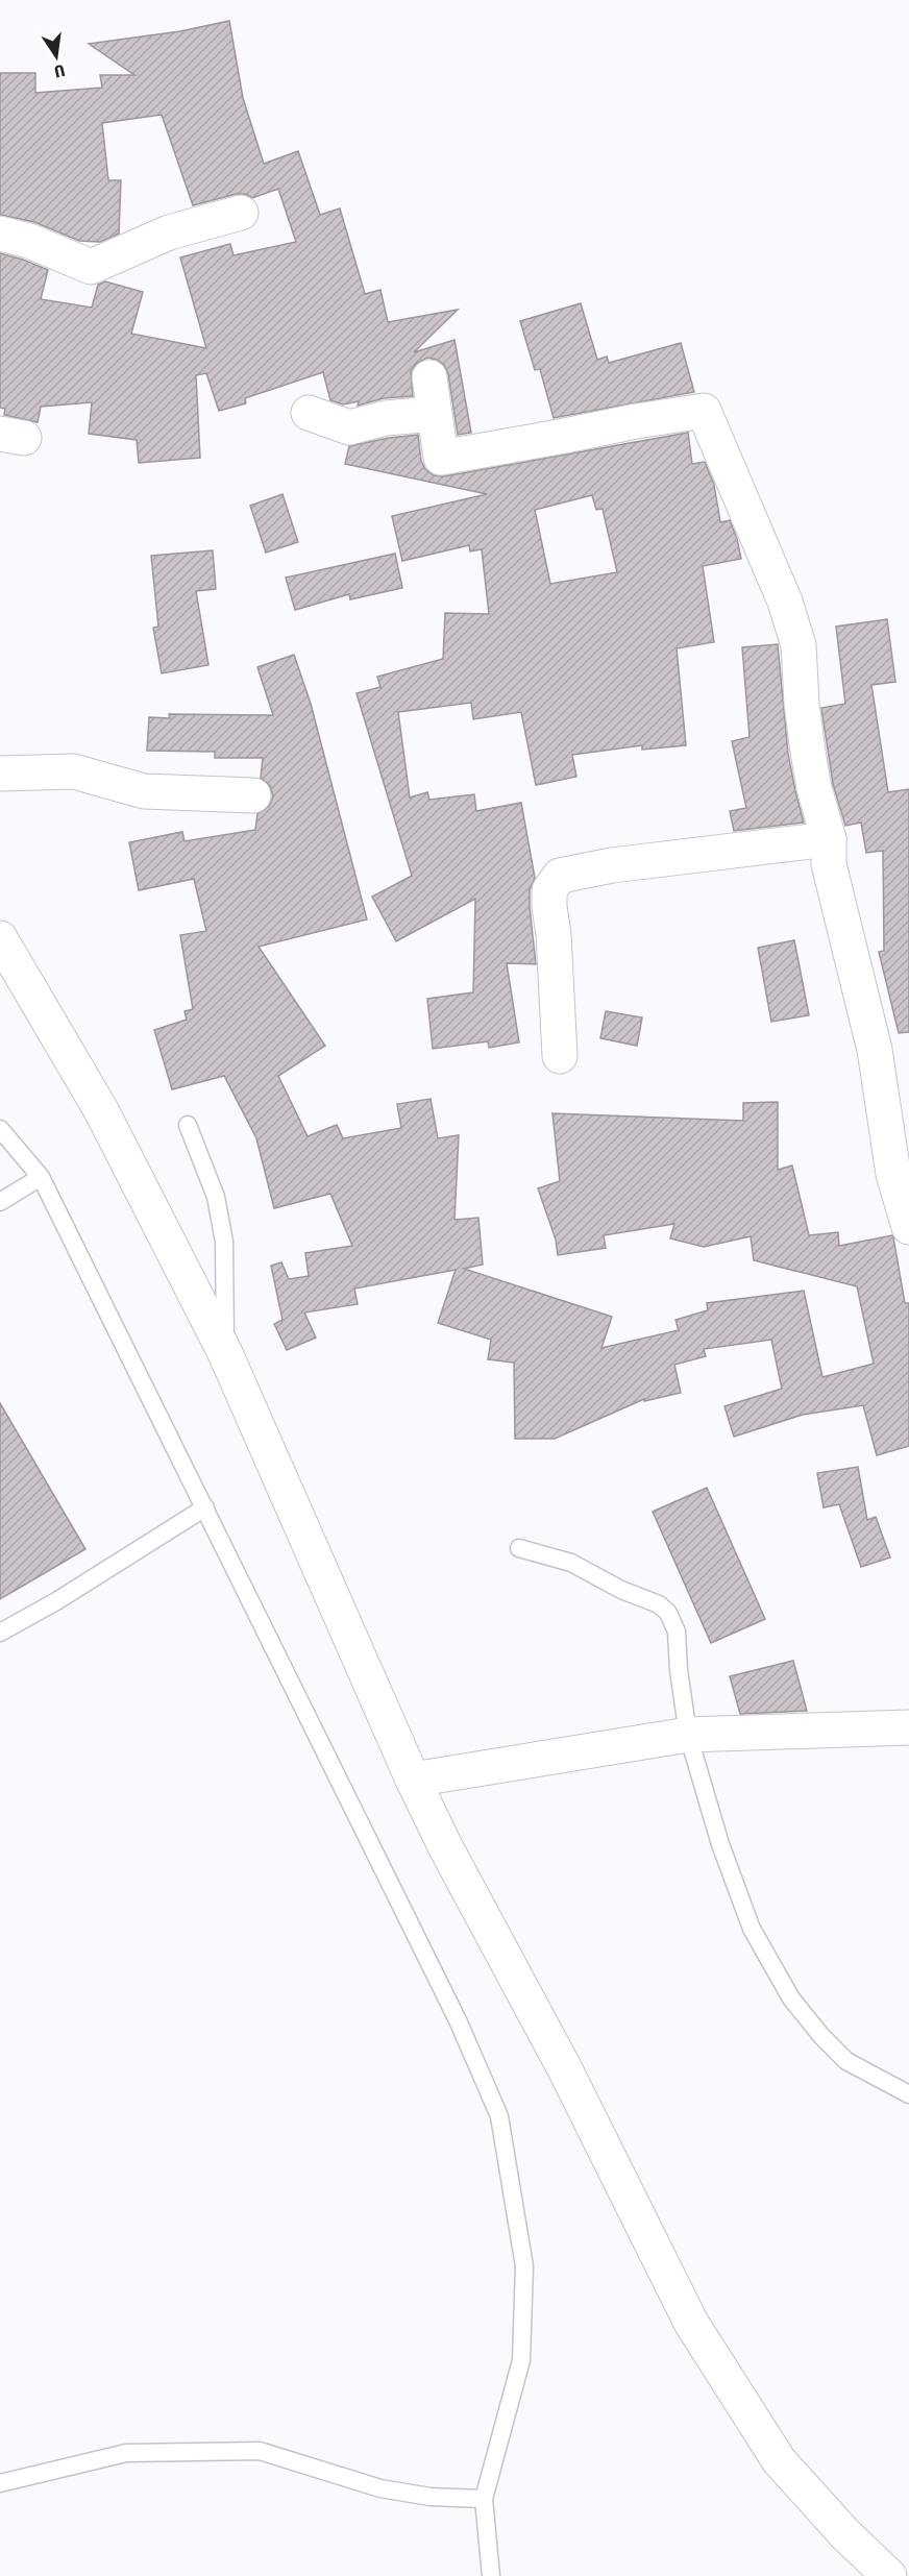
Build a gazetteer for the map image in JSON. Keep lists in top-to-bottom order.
{
  "north": "bottom"
}
